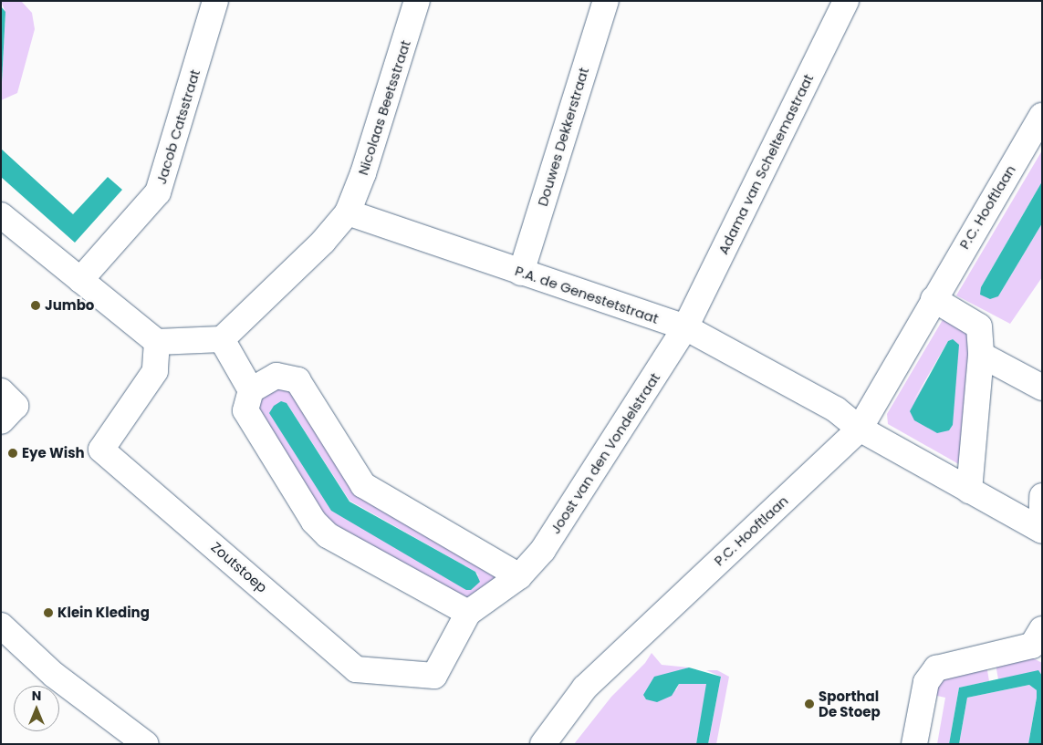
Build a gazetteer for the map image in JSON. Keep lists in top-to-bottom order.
{
  "streets": {
    "street": [
      "Nicolaas Beetsstraat",
      "Jacob Catsstraat",
      "Douwes Dekkerstraat",
      "Adama van Scheltemastraat",
      "P.C. Hooftlaan",
      "P.A. de Genestetstraat",
      "Joost van den Vondelstraat",
      "Zoutstoep"
    ]
  },
  "crossings": [
    ["Nicolaas Beetsstraat", "P.A. de Genestetstraat"],
    ["Douwes Dekkerstraat", "P.A. de Genestetstraat"],
    ["Adama van Scheltemastraat", "P.A. de Genestetstraat"],
    ["Adama van Scheltemastraat", "Joost van den Vondelstraat"],
    ["P.C. Hooftlaan", "P.A. de Genestetstraat"],
    ["P.A. de Genestetstraat", "Joost van den Vondelstraat"],
    ["Joost van den Vondelstraat", "Zoutstoep"]
  ],
  "places": [
    "Jumbo",
    "Eye Wish",
    "Klein Kleding",
    "Sporthal De Stoep"
  ],
  "north": "top"
}
